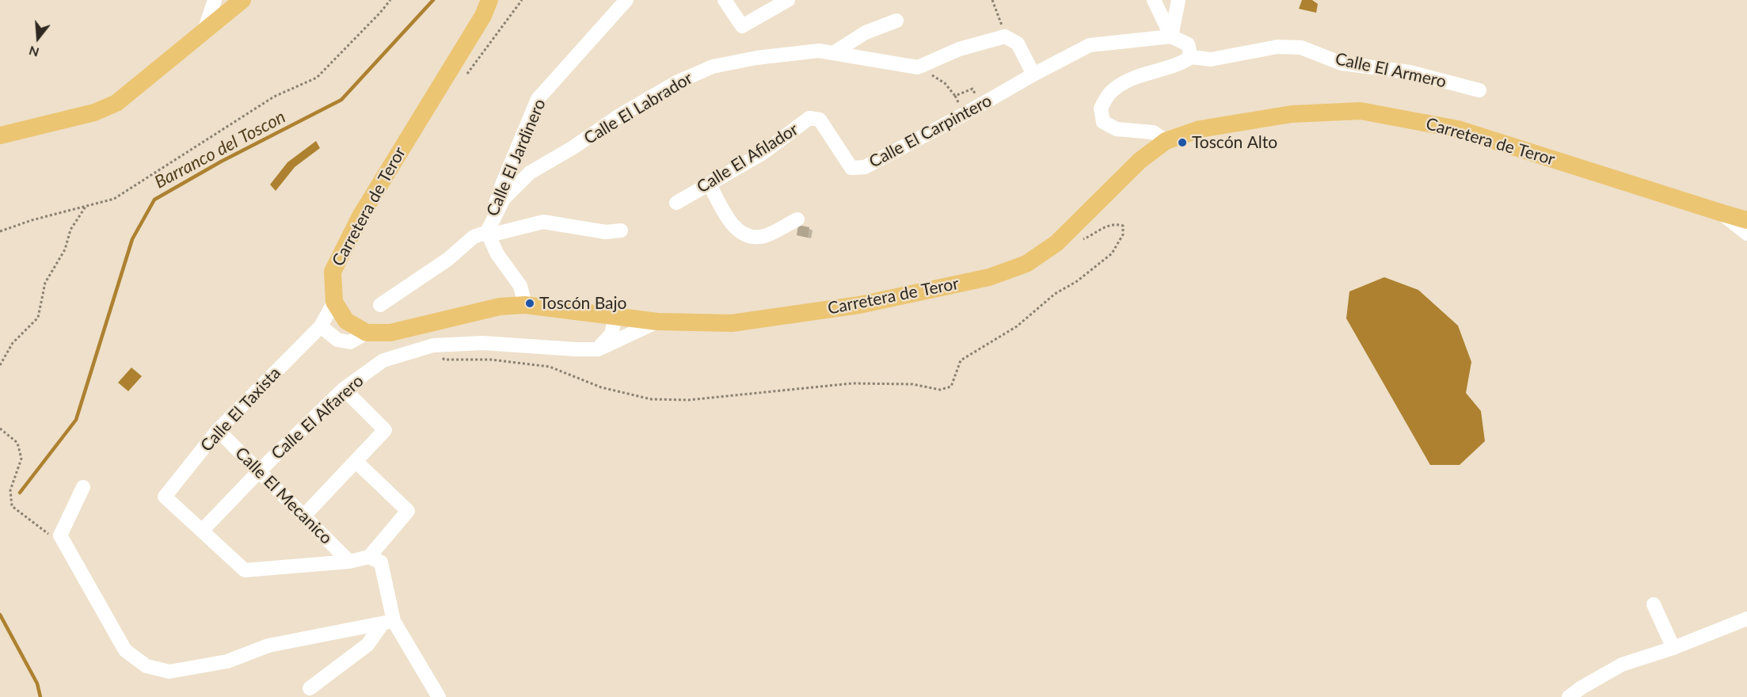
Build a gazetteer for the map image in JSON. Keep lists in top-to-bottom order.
{
  "streets": {
    "main road": ["Carretera de Teror"],
    "street": [
      "Calle El Armero",
      "Calle El Labrador",
      "Calle El Carpintero",
      "Calle El Jardinero",
      "Calle El Afilador",
      "Calle El Taxista",
      "Calle El Alfarero",
      "Calle El Mecanico"
    ]
  },
  "crossings": [
    ["Calle El Labrador", "Calle El Jardinero"],
    ["Calle El Carpintero", "Calle El Afilador"],
    ["Carretera de Teror", "Calle El Taxista"],
    ["Carretera de Teror", "Calle El Alfarero"],
    ["Calle El Taxista", "Calle El Alfarero"],
    ["Calle El Taxista", "Calle El Mecanico"],
    ["Calle El Alfarero", "Calle El Mecanico"]
  ],
  "water": ["Barranco del Toscon"],
  "places": ["Toscón Alto", "Toscón Bajo"],
  "north": "bottom"
}
